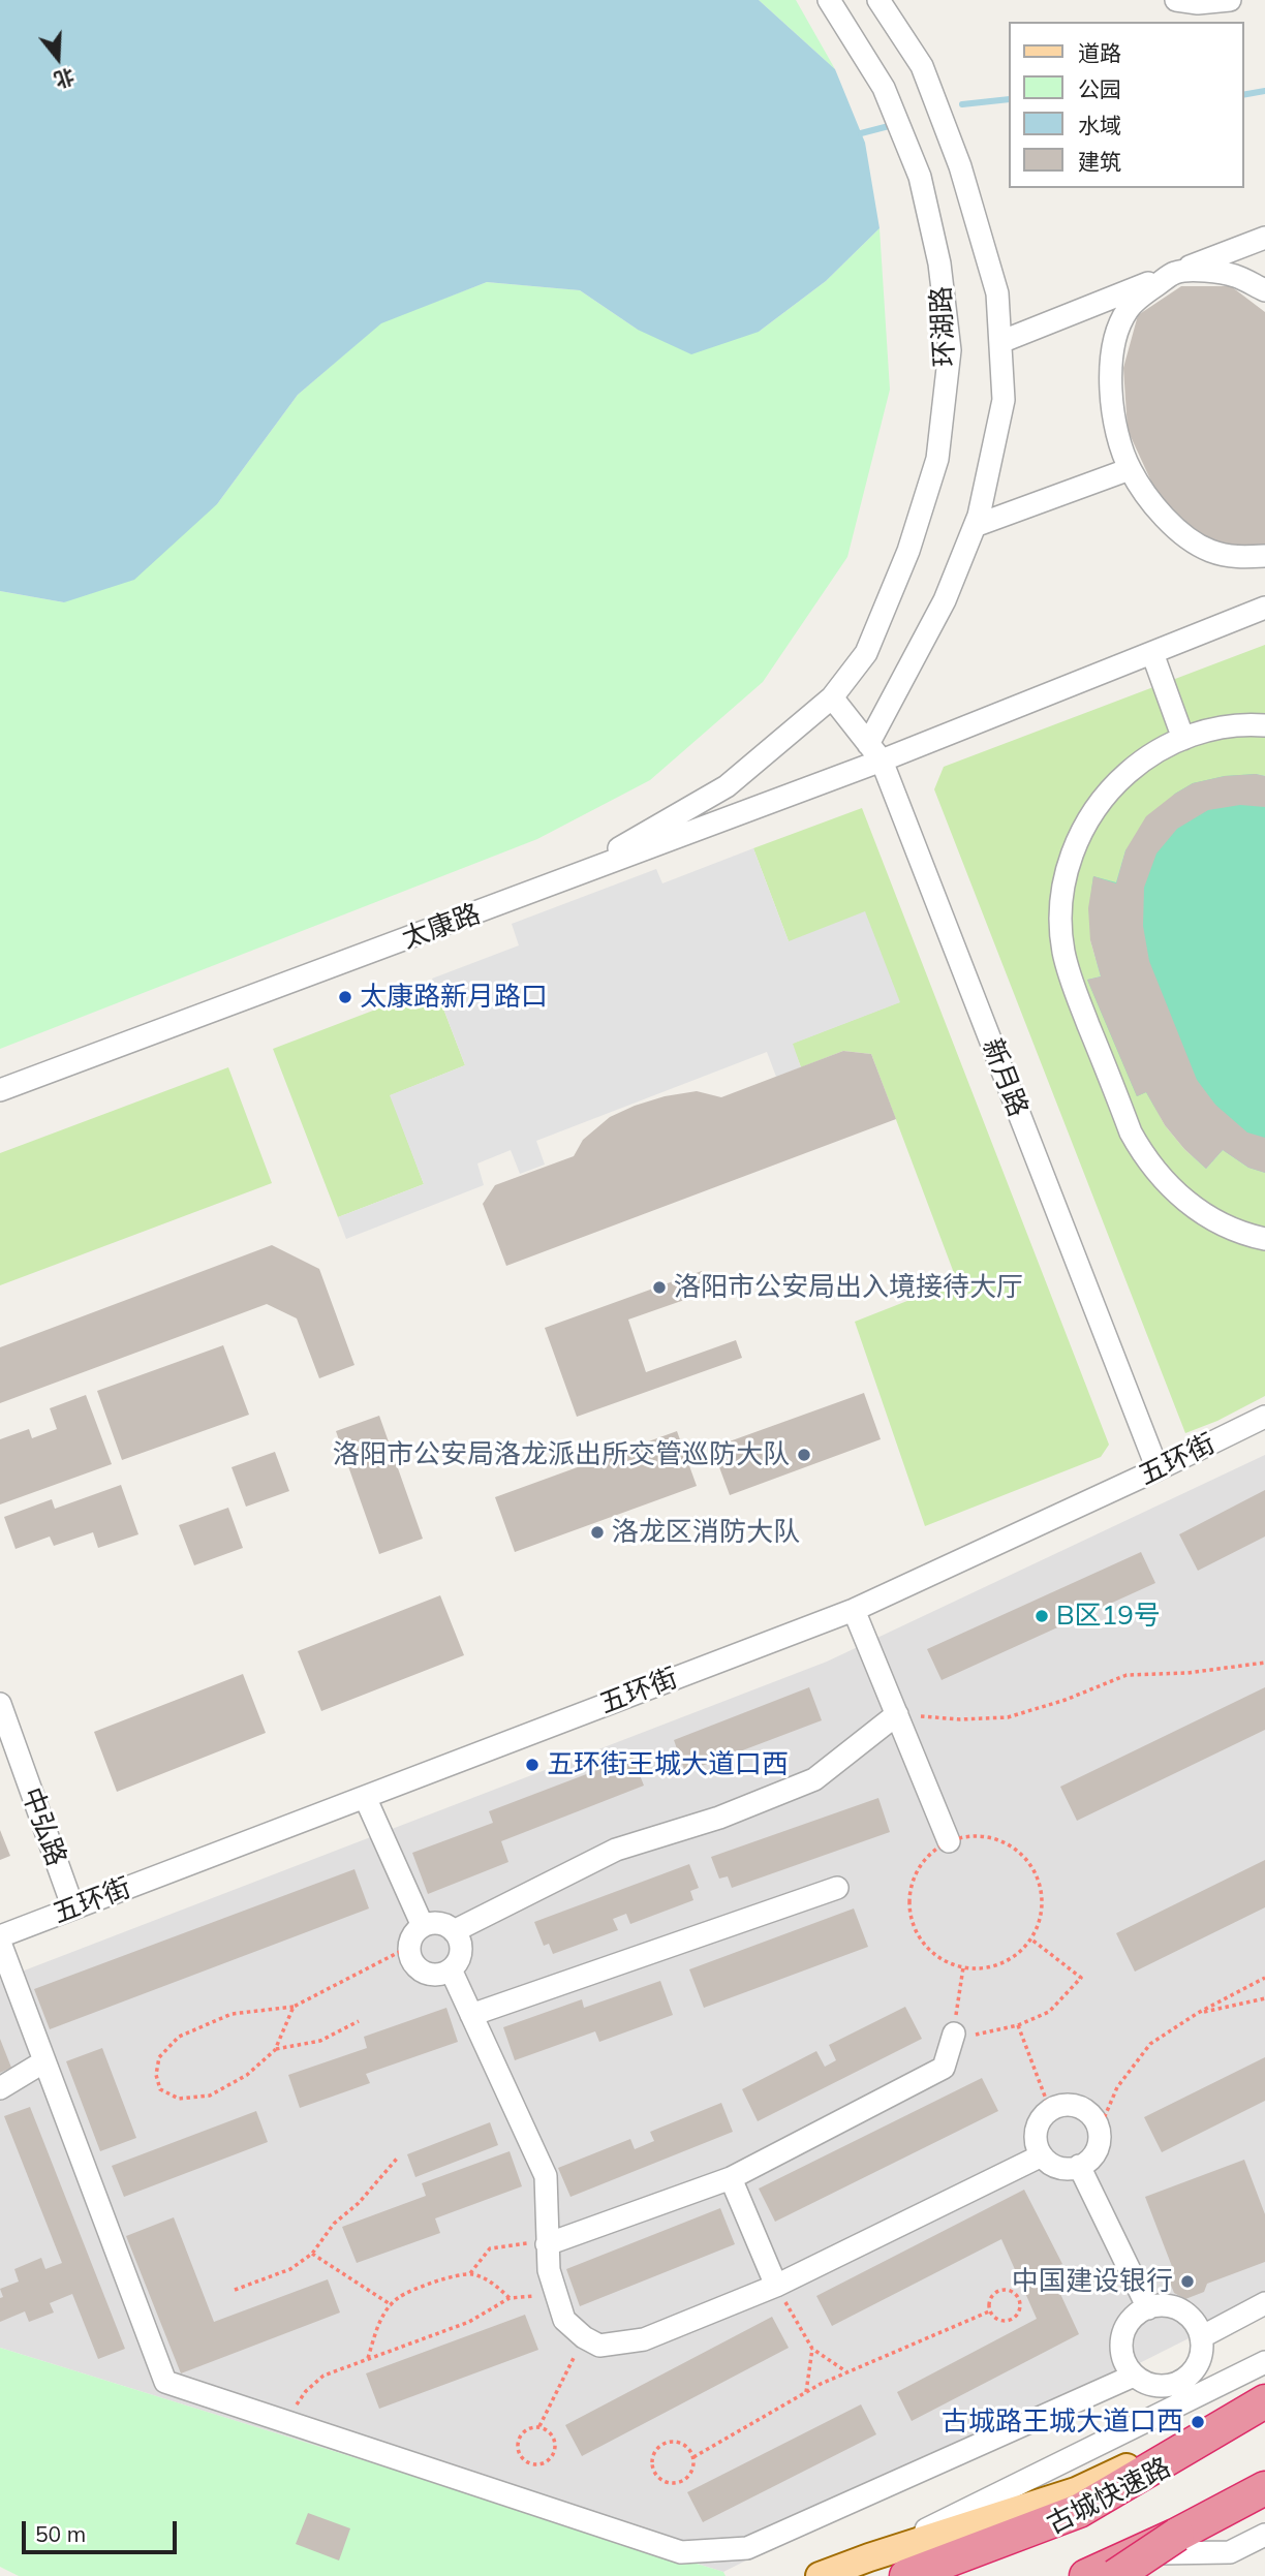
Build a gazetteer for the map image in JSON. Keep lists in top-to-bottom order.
{
  "streets": {
    "highway": ["古城快速路"],
    "street": [
      "环湖路",
      "太康路",
      "新月路",
      "五环街",
      "中弘路"
    ]
  },
  "crossings": [
    ["环湖路", "太康路"],
    ["环湖路", "新月路"],
    ["太康路", "新月路"],
    ["新月路", "五环街"],
    ["五环街", "中弘路"]
  ],
  "places": [
    "太康路新月路口",
    "洛阳市公安局出入境接待大厅",
    "洛阳市公安局洛龙派出所交管巡防大队",
    "洛龙区消防大队",
    "B区19号",
    "五环街王城大道口西",
    "中国建设银行",
    "古城路王城大道口西"
  ],
  "legend": [
    "道路",
    "公园",
    "水域",
    "建筑"
  ],
  "scale_bar": "50 m",
  "north": "bottom"
}
